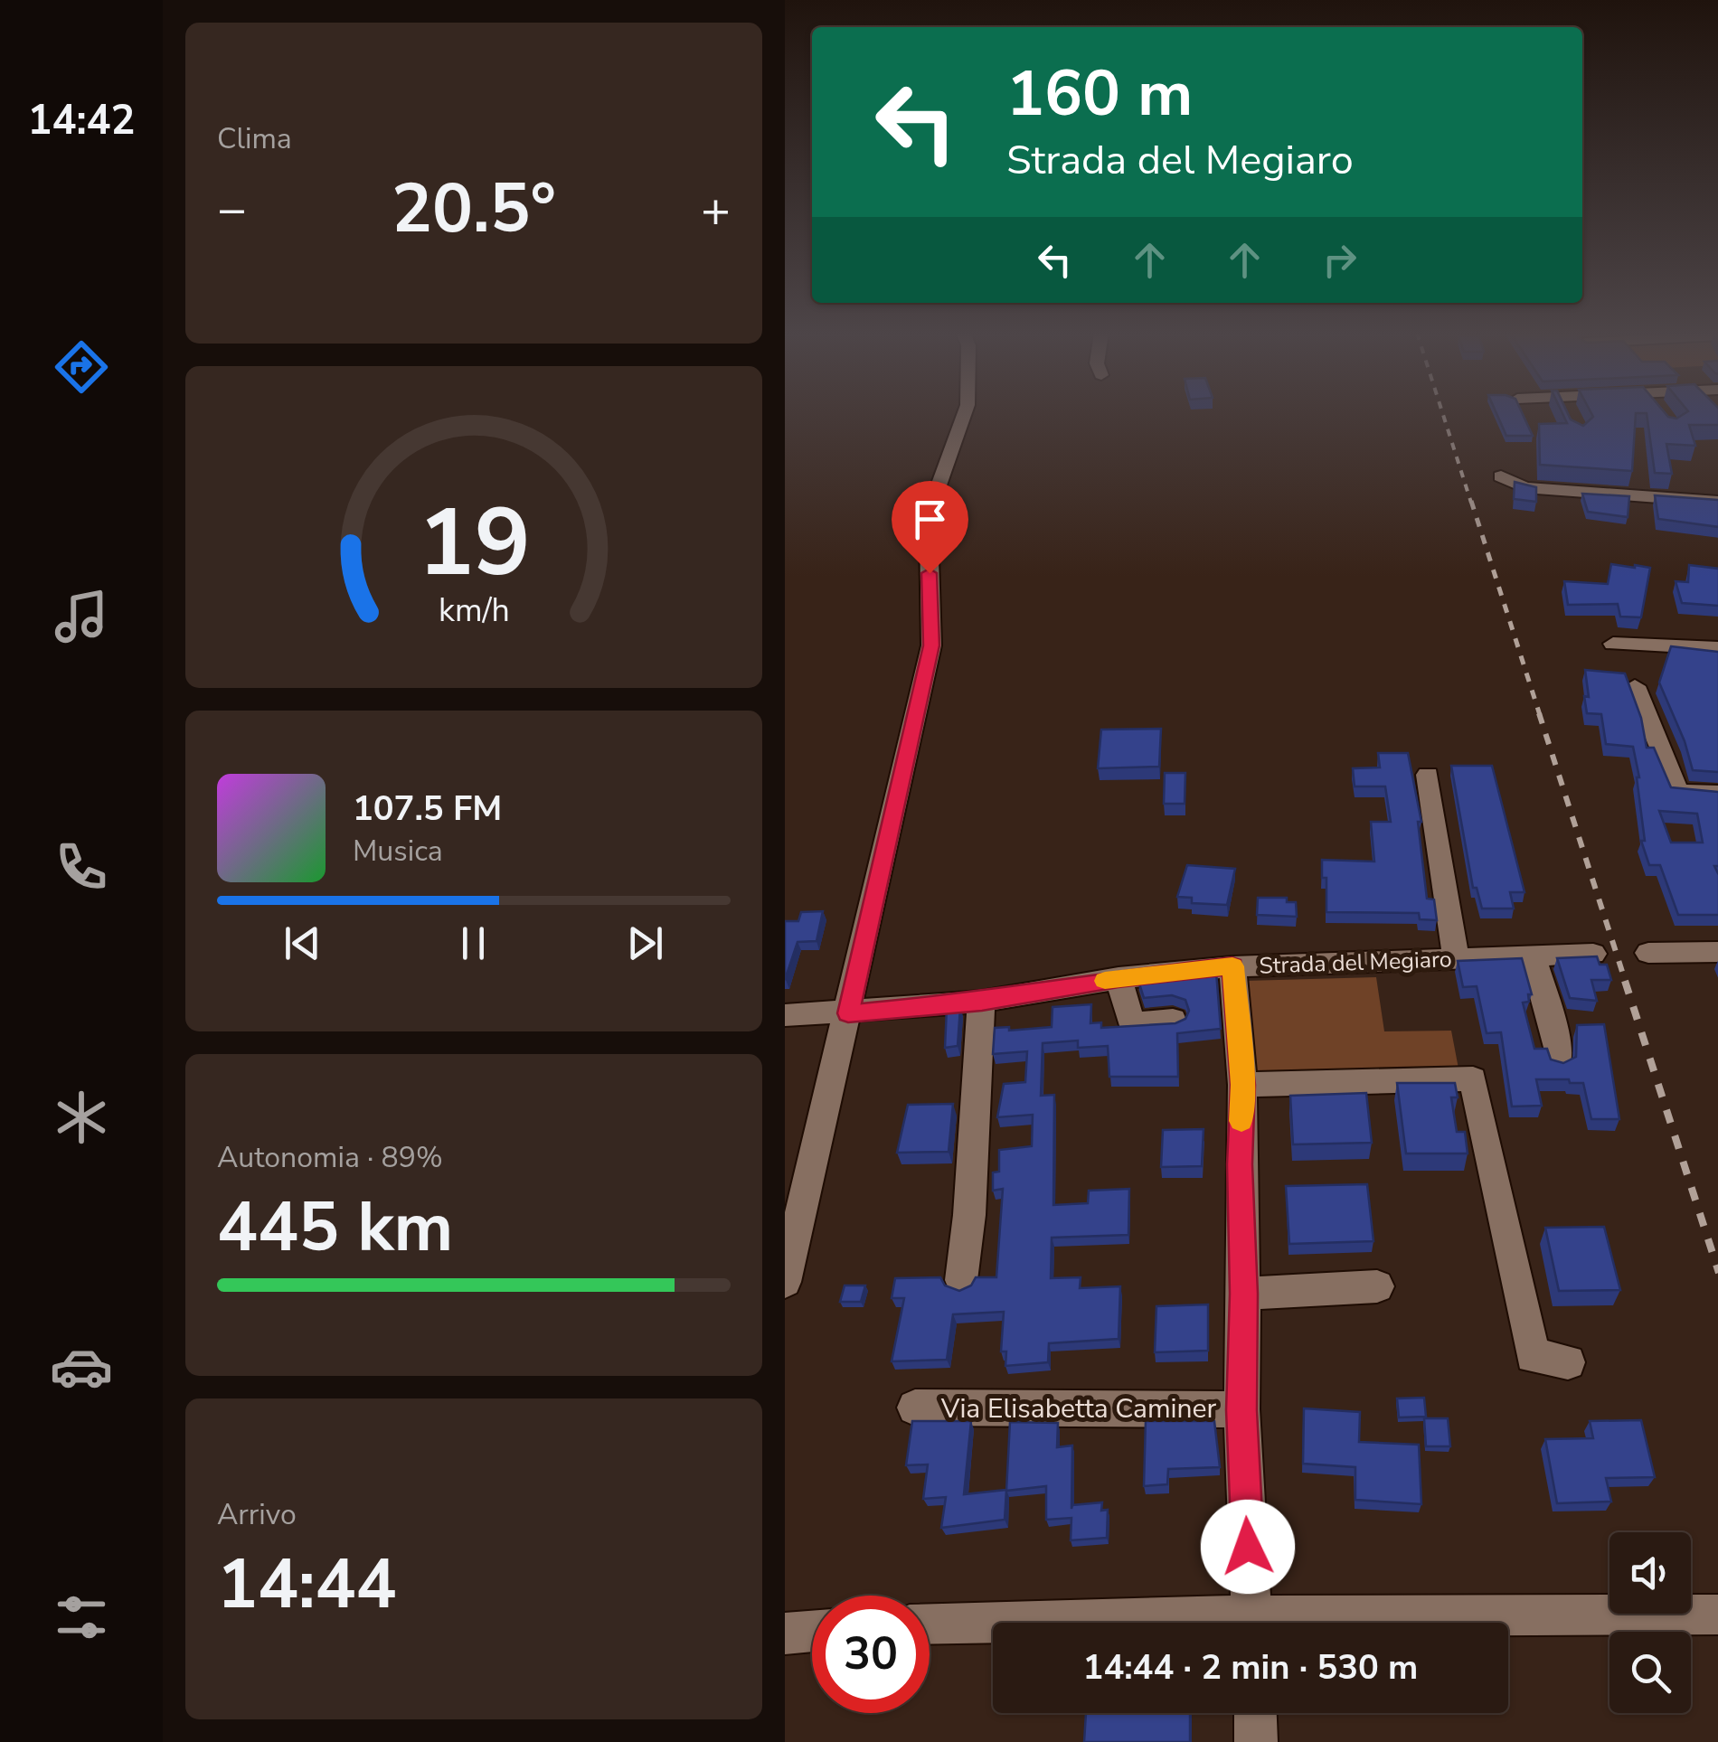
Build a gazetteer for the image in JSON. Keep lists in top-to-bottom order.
{
  "streets": {
    "street": ["Strada del Megiaro", "Via Elisabetta Caminer"]
  },
  "crossings": [
    ["Strada del Megiaro", "Via Elisabetta Caminer"]
  ],
  "page": {
    "tabs": "14:42",
    "tile": [
      "Clima",
      ["Autonomia · 89%", "445 km"],
      ["Arrivo", "14:44"]
    ],
    "turn": ["160 m", "Strada del Megiaro"],
    "heat": ["−", "20.5°", "+"],
    "song": ["107.5 FM", "Musica"],
    "limit": "30",
    "trip": "14:44 · 2 min · 530 m",
    "gauge": ["19", "km/h"]
  }
}
